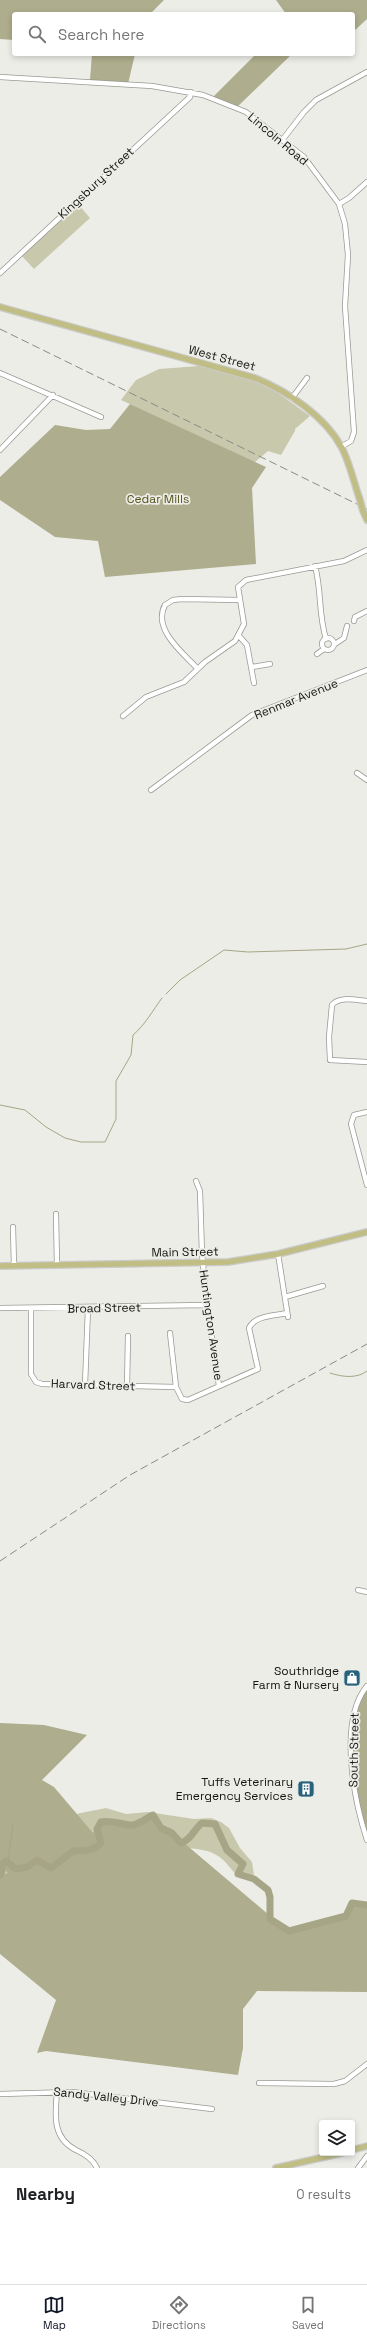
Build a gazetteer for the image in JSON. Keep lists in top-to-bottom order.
{
  "streets": {
    "main road": ["West Street", "Main Street"],
    "street": [
      "Lincoln Road",
      "Kingsbury Street",
      "Renmar Avenue",
      "Broad Street",
      "Huntington Avenue",
      "Harvard Street",
      "South Street",
      "Sandy Valley Drive"
    ]
  },
  "crossings": [
    ["Lincoln Road", "Kingsbury Street"],
    ["Lincoln Road", "West Street"],
    ["Main Street", "Huntington Avenue"],
    ["Broad Street", "Huntington Avenue"],
    ["Broad Street", "Harvard Street"]
  ],
  "parks": ["Cedar Mills"],
  "places": {
    "shop": ["Southridge Farm & Nursery"],
    "building": ["Tuffs Veterinary Emergency Services"]
  },
  "page": {
    "search": "Search here",
    "heading": ["Nearby", "0 results"],
    "nav": ["Map", "Directions", "Saved"]
  }
}
